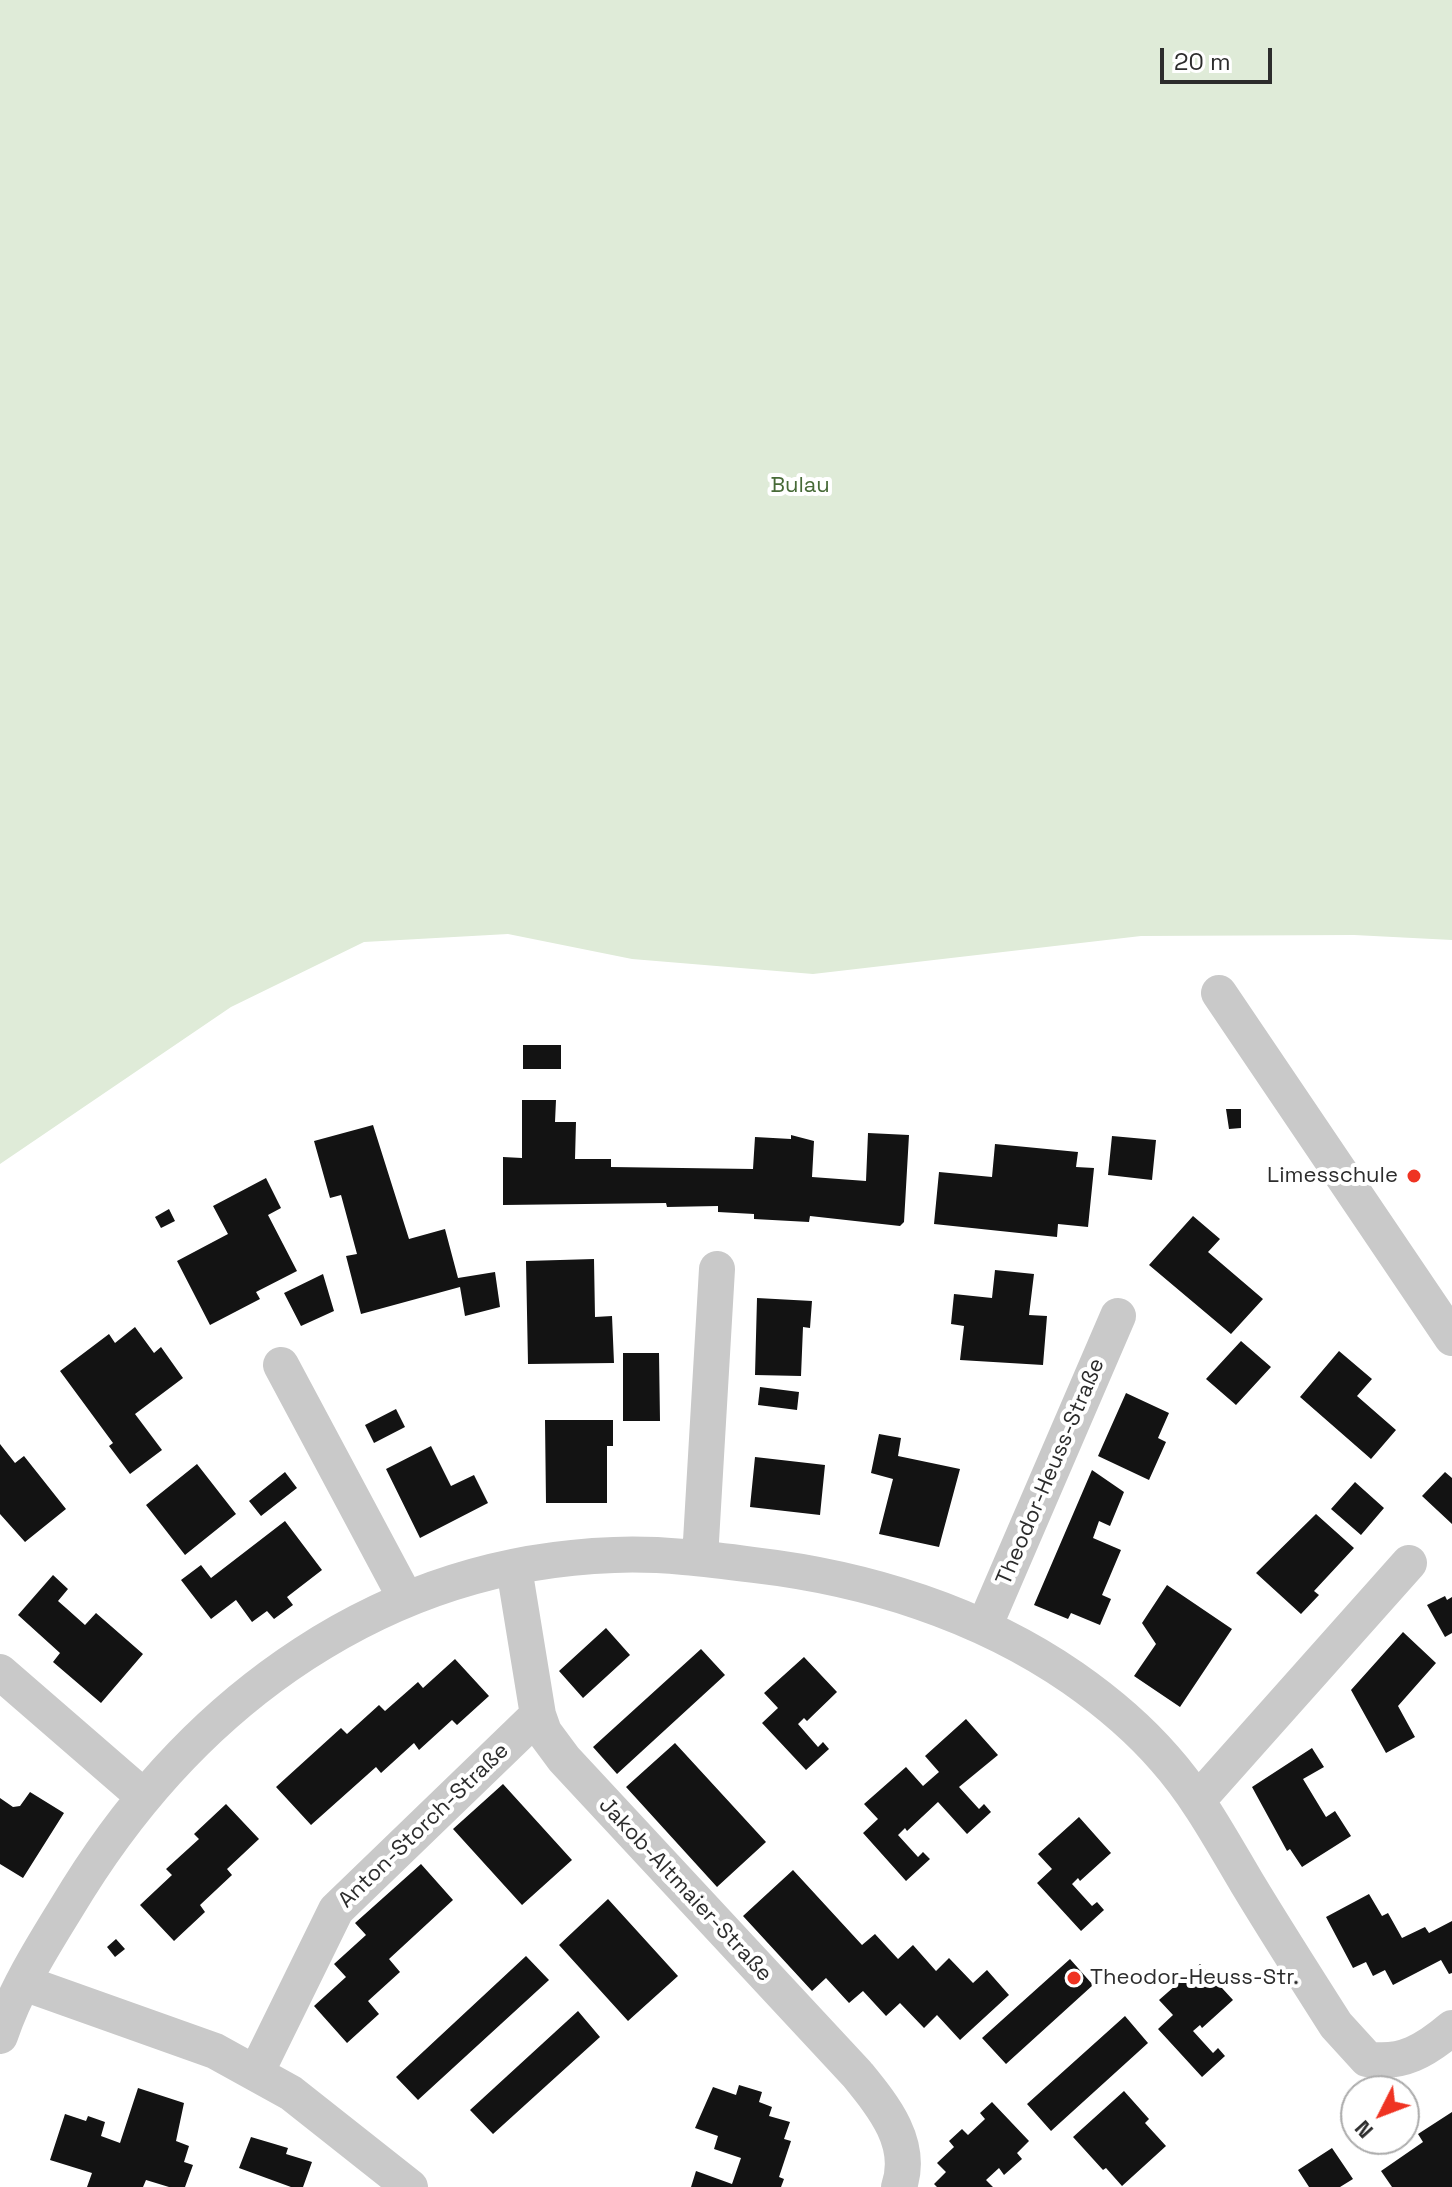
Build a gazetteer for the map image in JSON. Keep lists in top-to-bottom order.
{
  "streets": {
    "street": ["Theodor-Heuss-Straße", "Anton-Storch-Straße", "Jakob-Altmaier-Straße"]
  },
  "crossings": [
    ["Anton-Storch-Straße", "Jakob-Altmaier-Straße"]
  ],
  "parks": ["Bulau"],
  "places": ["Limesschule", "Theodor-Heuss-Str."],
  "scale_bar": "20 m",
  "north": "bottom left"
}
